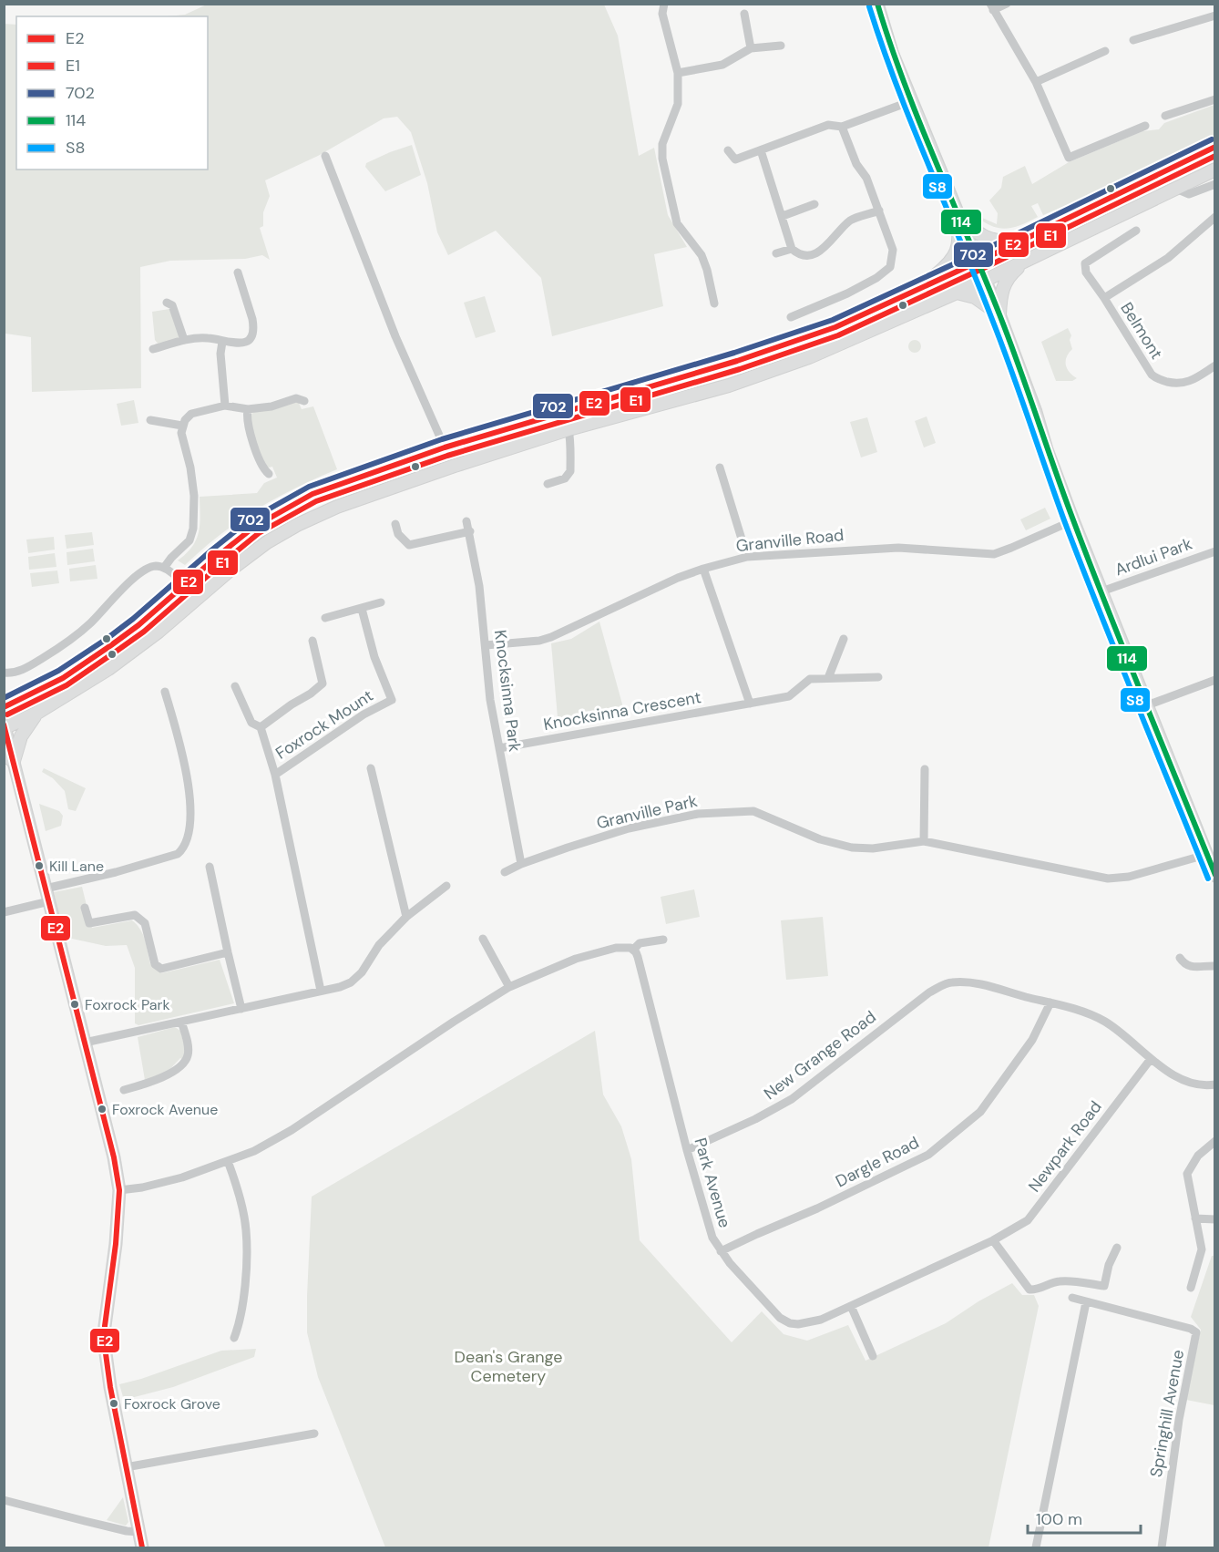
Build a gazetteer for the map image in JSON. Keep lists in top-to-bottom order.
{
  "streets": {
    "street": [
      "Belmont",
      "Granville Road",
      "Ardlui Park",
      "Knocksinna Park",
      "Knocksinna Crescent",
      "Foxrock Mount",
      "Granville Park",
      "New Grange Road",
      "Newpark Road",
      "Dargle Road",
      "Park Avenue",
      "Springhill Avenue"
    ]
  },
  "crossings": [
    ["Granville Road", "Knocksinna Park"],
    ["Knocksinna Park", "Knocksinna Crescent"],
    ["Knocksinna Park", "Granville Park"],
    ["New Grange Road", "Newpark Road"],
    ["New Grange Road", "Dargle Road"],
    ["New Grange Road", "Park Avenue"],
    ["Newpark Road", "Park Avenue"],
    ["Dargle Road", "Park Avenue"]
  ],
  "parks": ["Dean's Grange Cemetery"],
  "places": [
    "Kill Lane",
    "Foxrock Park",
    "Foxrock Avenue",
    "Foxrock Grove"
  ],
  "lines": [
    "transit line 114",
    "transit line S8",
    "transit line 702",
    "transit line E2",
    "transit line E1"
  ],
  "legend": [
    "E2",
    "E1",
    "702",
    "114",
    "S8"
  ],
  "scale_bar": "100 m"
}
